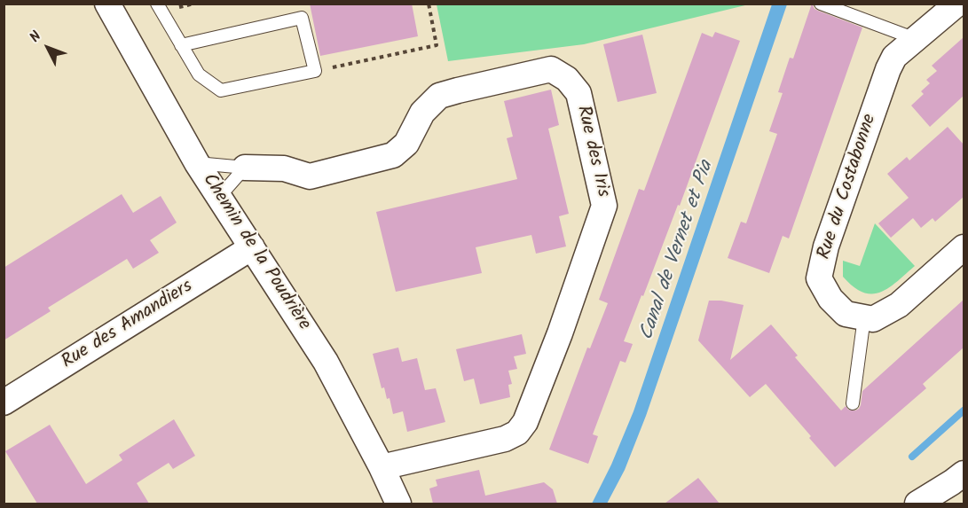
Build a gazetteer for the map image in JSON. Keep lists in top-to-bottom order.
{
  "streets": {
    "street": [
      "Rue des Iris",
      "Rue du Costabonne",
      "Chemin de la Poudrière",
      "Rue des Amandiers"
    ]
  },
  "crossings": [
    ["Rue des Iris", "Chemin de la Poudrière"],
    ["Chemin de la Poudrière", "Rue des Amandiers"]
  ],
  "water": ["Canal de Vernet et Pia"],
  "north": "top left"
}
